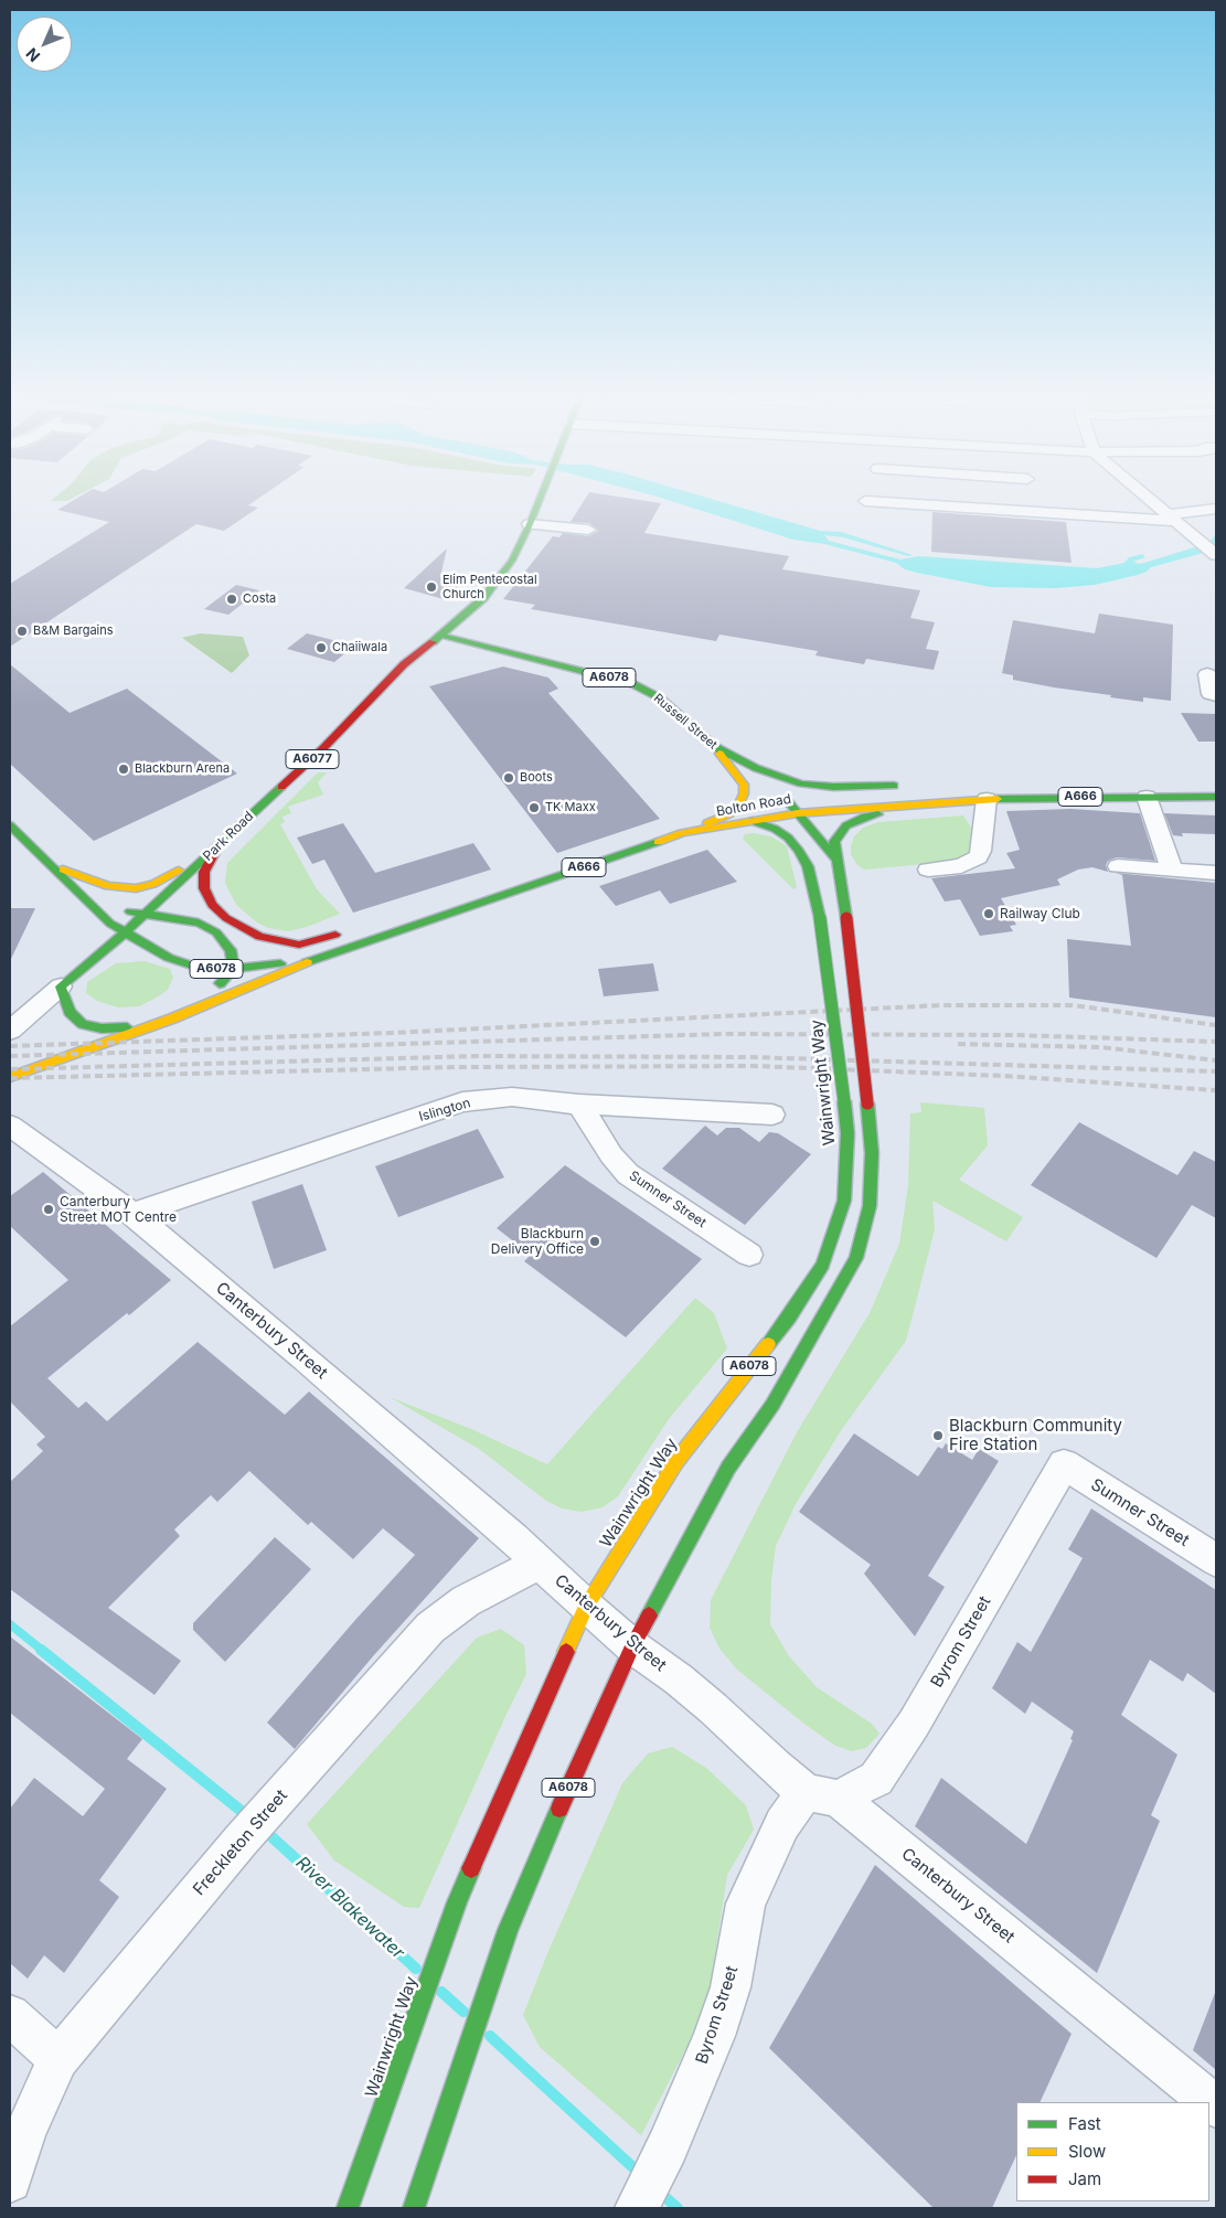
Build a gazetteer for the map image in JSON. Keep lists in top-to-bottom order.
{
  "streets": {
    "highway": [
      "A6078",
      "Russell Street",
      "A6077",
      "A666",
      "Bolton Road",
      "Park Road",
      "Wainwright Way"
    ],
    "street": [
      "Islington",
      "Sumner Street",
      "Canterbury Street",
      "Byrom Street",
      "Freckleton Street"
    ]
  },
  "crossings": [
    ["A6078", "Russell Street"],
    ["A6078", "Bolton Road"],
    ["A6078", "Park Road"],
    ["A6078", "Canterbury Street"],
    ["Russell Street", "A6077"],
    ["Russell Street", "Bolton Road"],
    ["Russell Street", "Park Road"],
    ["A6077", "Park Road"],
    ["Bolton Road", "Wainwright Way"],
    ["Wainwright Way", "Canterbury Street"],
    ["Islington", "Sumner Street"],
    ["Islington", "Canterbury Street"],
    ["Sumner Street", "Byrom Street"],
    ["Canterbury Street", "Byrom Street"],
    ["Canterbury Street", "Freckleton Street"]
  ],
  "water": ["River Blakewater"],
  "places": [
    "Elim Pentecostal Church",
    "Costa",
    "B&M Bargains",
    "Chaiiwala",
    "Blackburn Arena",
    "Boots",
    "TK Maxx",
    "Railway Club",
    "Canterbury Street MOT Centre",
    "Blackburn Delivery Office",
    "Blackburn Community Fire Station"
  ],
  "legend": ["Fast", "Slow", "Jam"],
  "north": "bottom left"
}
